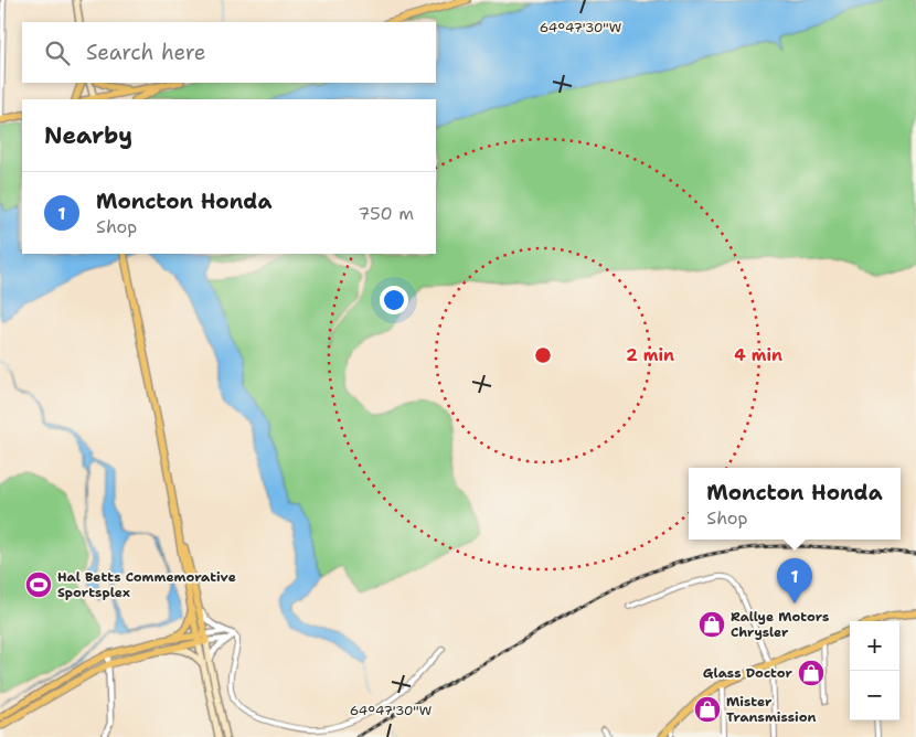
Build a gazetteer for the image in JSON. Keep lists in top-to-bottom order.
{
  "places": {
    "sports": ["Hal Betts Commemorative Sportsplex"],
    "shop": ["Rallye Motors Chrysler", "Glass Doctor", "Mister Transmission"]
  },
  "page": {
    "search": "Search here",
    "heading": "Nearby",
    "list": [
      {
        "mark": "1",
        "name": "Moncton Honda",
        "note": "Shop",
        "value": "750 m"
      }
    ],
    "popup": ["Moncton Honda", "Shop"],
    "pins": "1",
    "map_buttons": ["+", "−"]
  },
  "coordinates": ["64°47'30\"W"],
  "rings": ["2 min", "4 min"]
}
